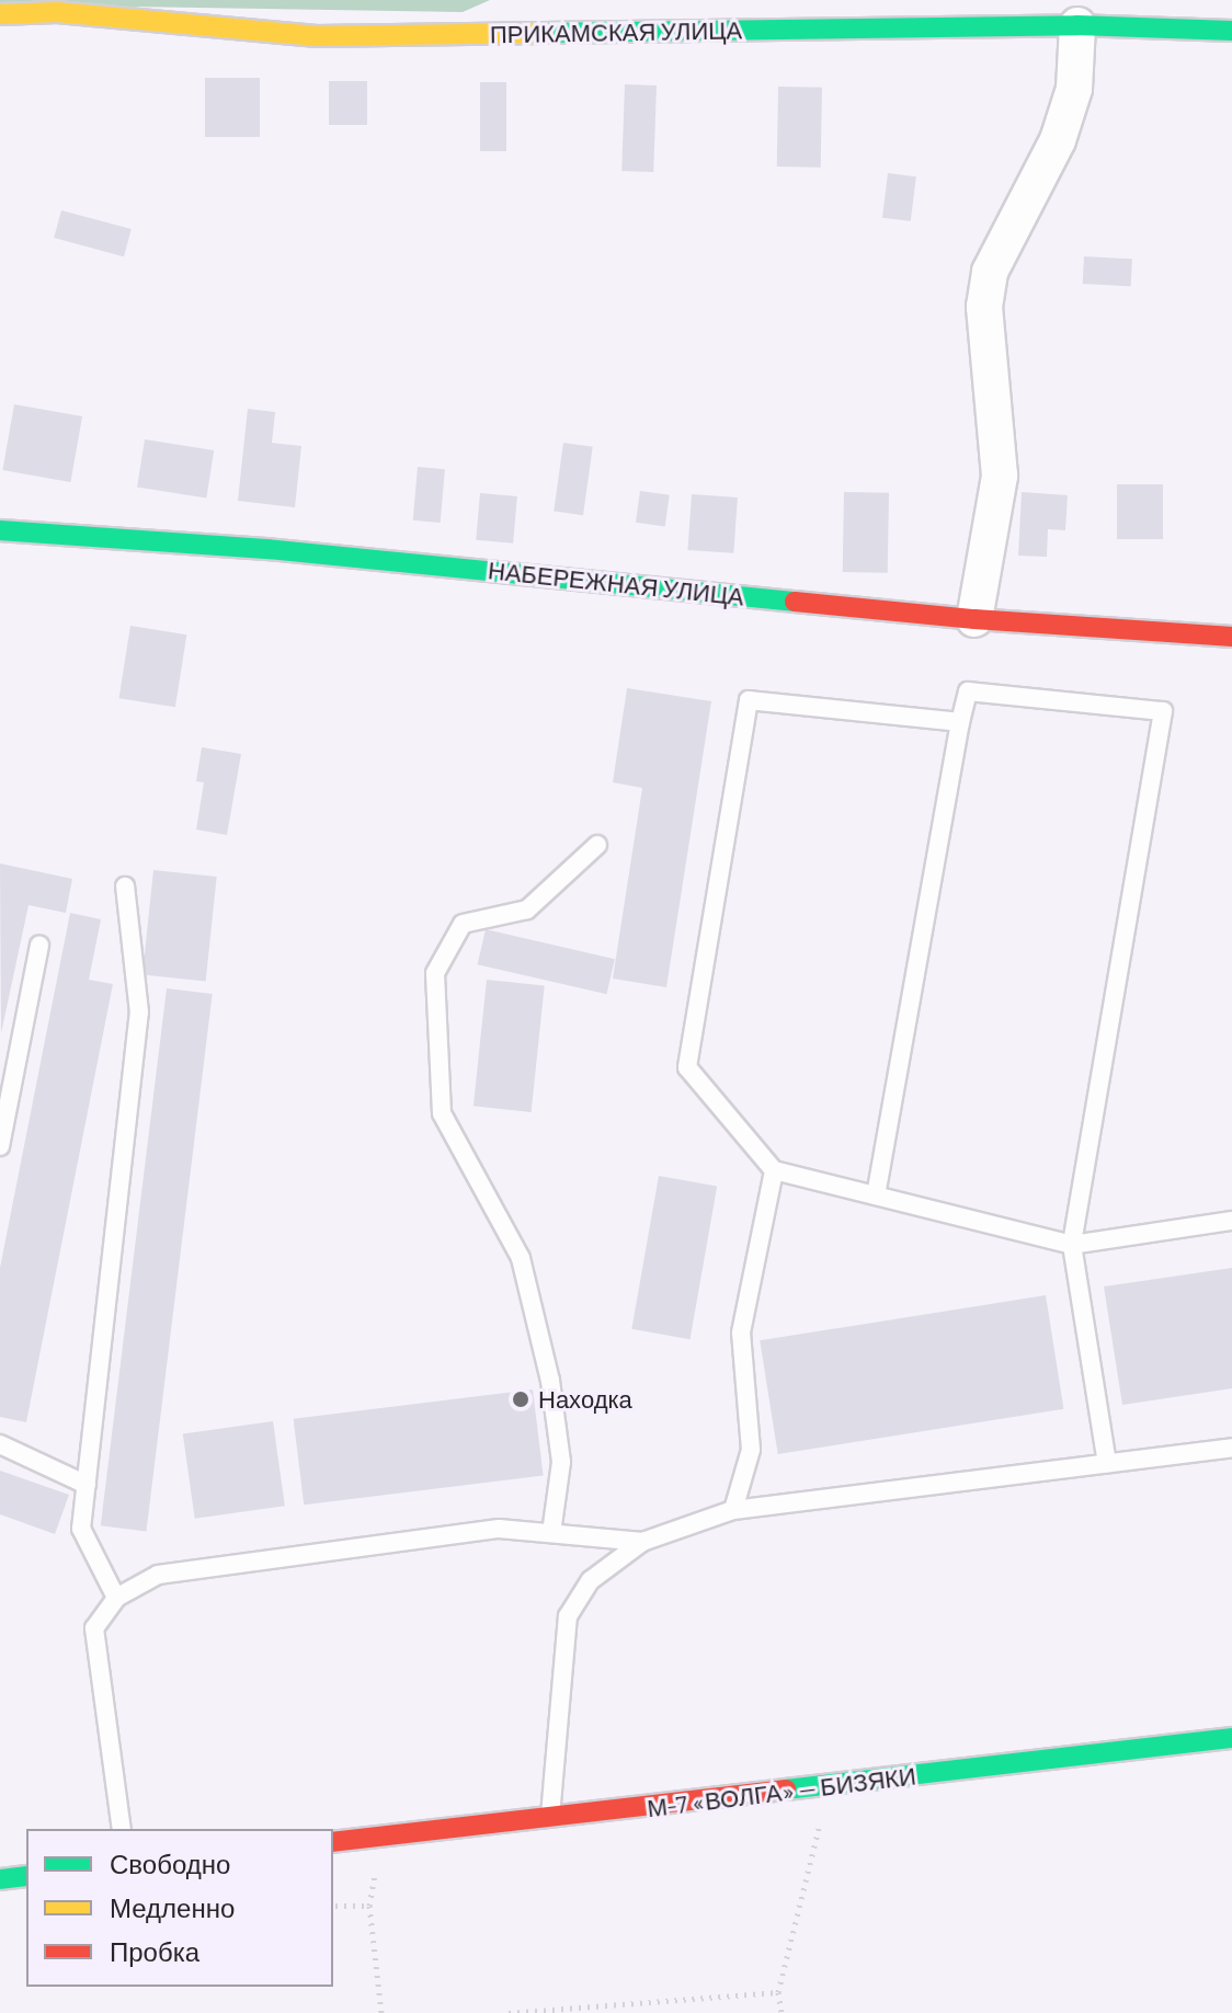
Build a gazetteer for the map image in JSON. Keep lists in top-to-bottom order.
{
  "streets": {
    "street": ["ПРИКАМСКАЯ УЛИЦА", "НАБЕРЕЖНАЯ УЛИЦА", "М-7 «ВОЛГА» — БИЗЯКИ"]
  },
  "places": ["Находка"],
  "legend": ["Свободно", "Медленно", "Пробка"]
}
